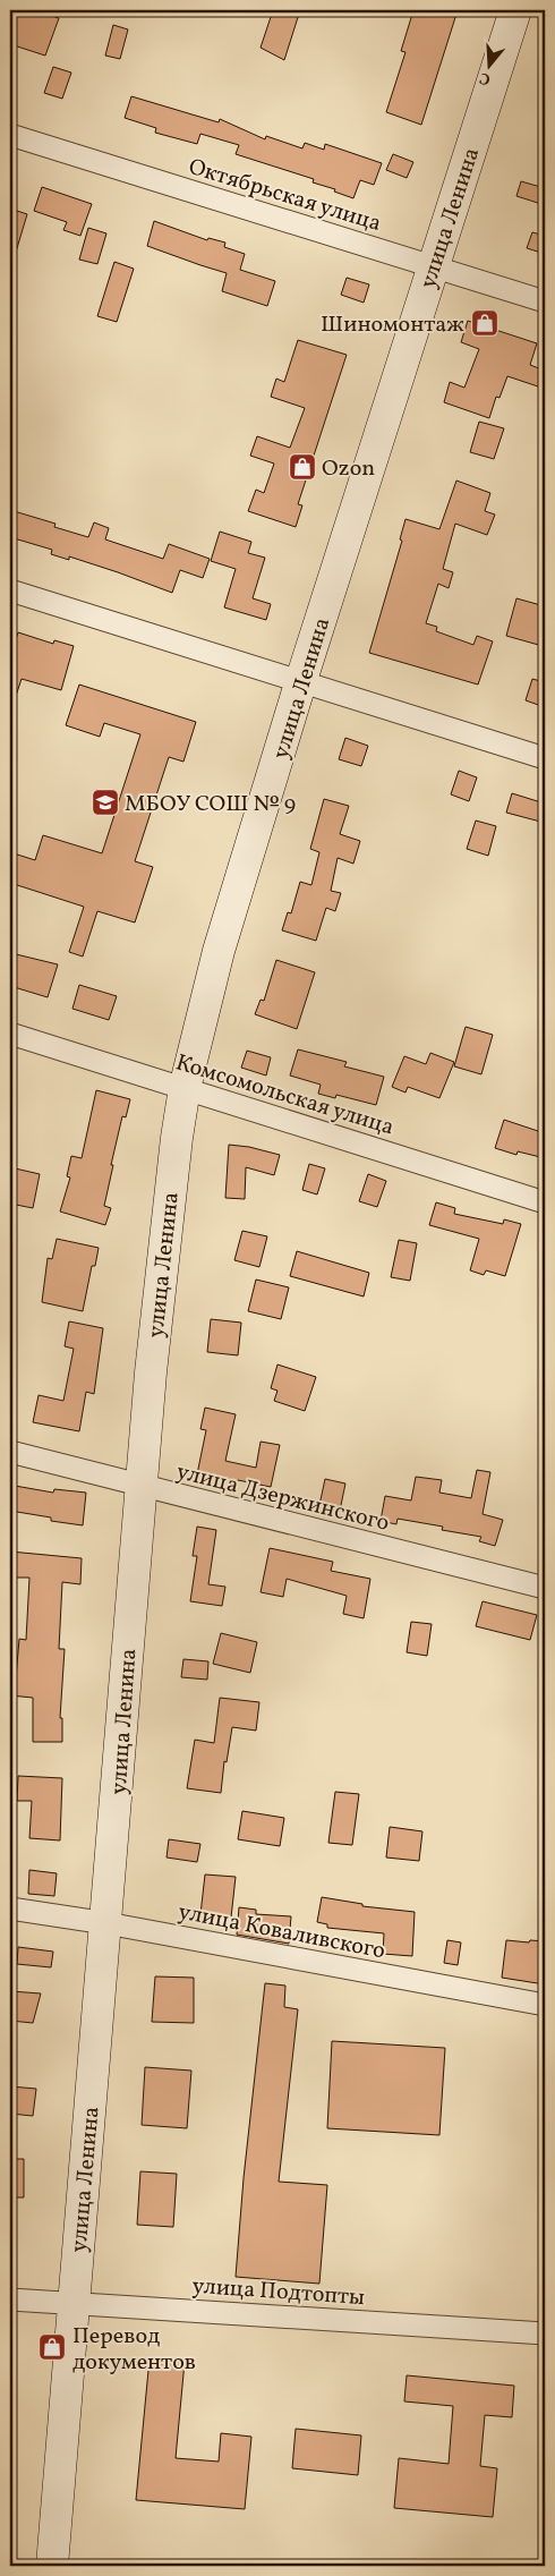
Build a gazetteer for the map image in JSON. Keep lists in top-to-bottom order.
{
  "streets": {
    "street": [
      "Октябрьская улица",
      "улица Ленина",
      "Комсомольская улица",
      "улица Дзержинского",
      "улица Коваливского",
      "улица Подтопты"
    ]
  },
  "crossings": [
    ["Октябрьская улица", "улица Ленина"],
    ["улица Ленина", "Комсомольская улица"],
    ["улица Ленина", "улица Дзержинского"],
    ["улица Ленина", "улица Коваливского"],
    ["улица Ленина", "улица Подтопты"]
  ],
  "places": {
    "shop": ["Шиномонтаж", "Ozon", "Перевод документов"],
    "school or university": ["МБОУ СОШ № 9"]
  },
  "north": "bottom"
}
